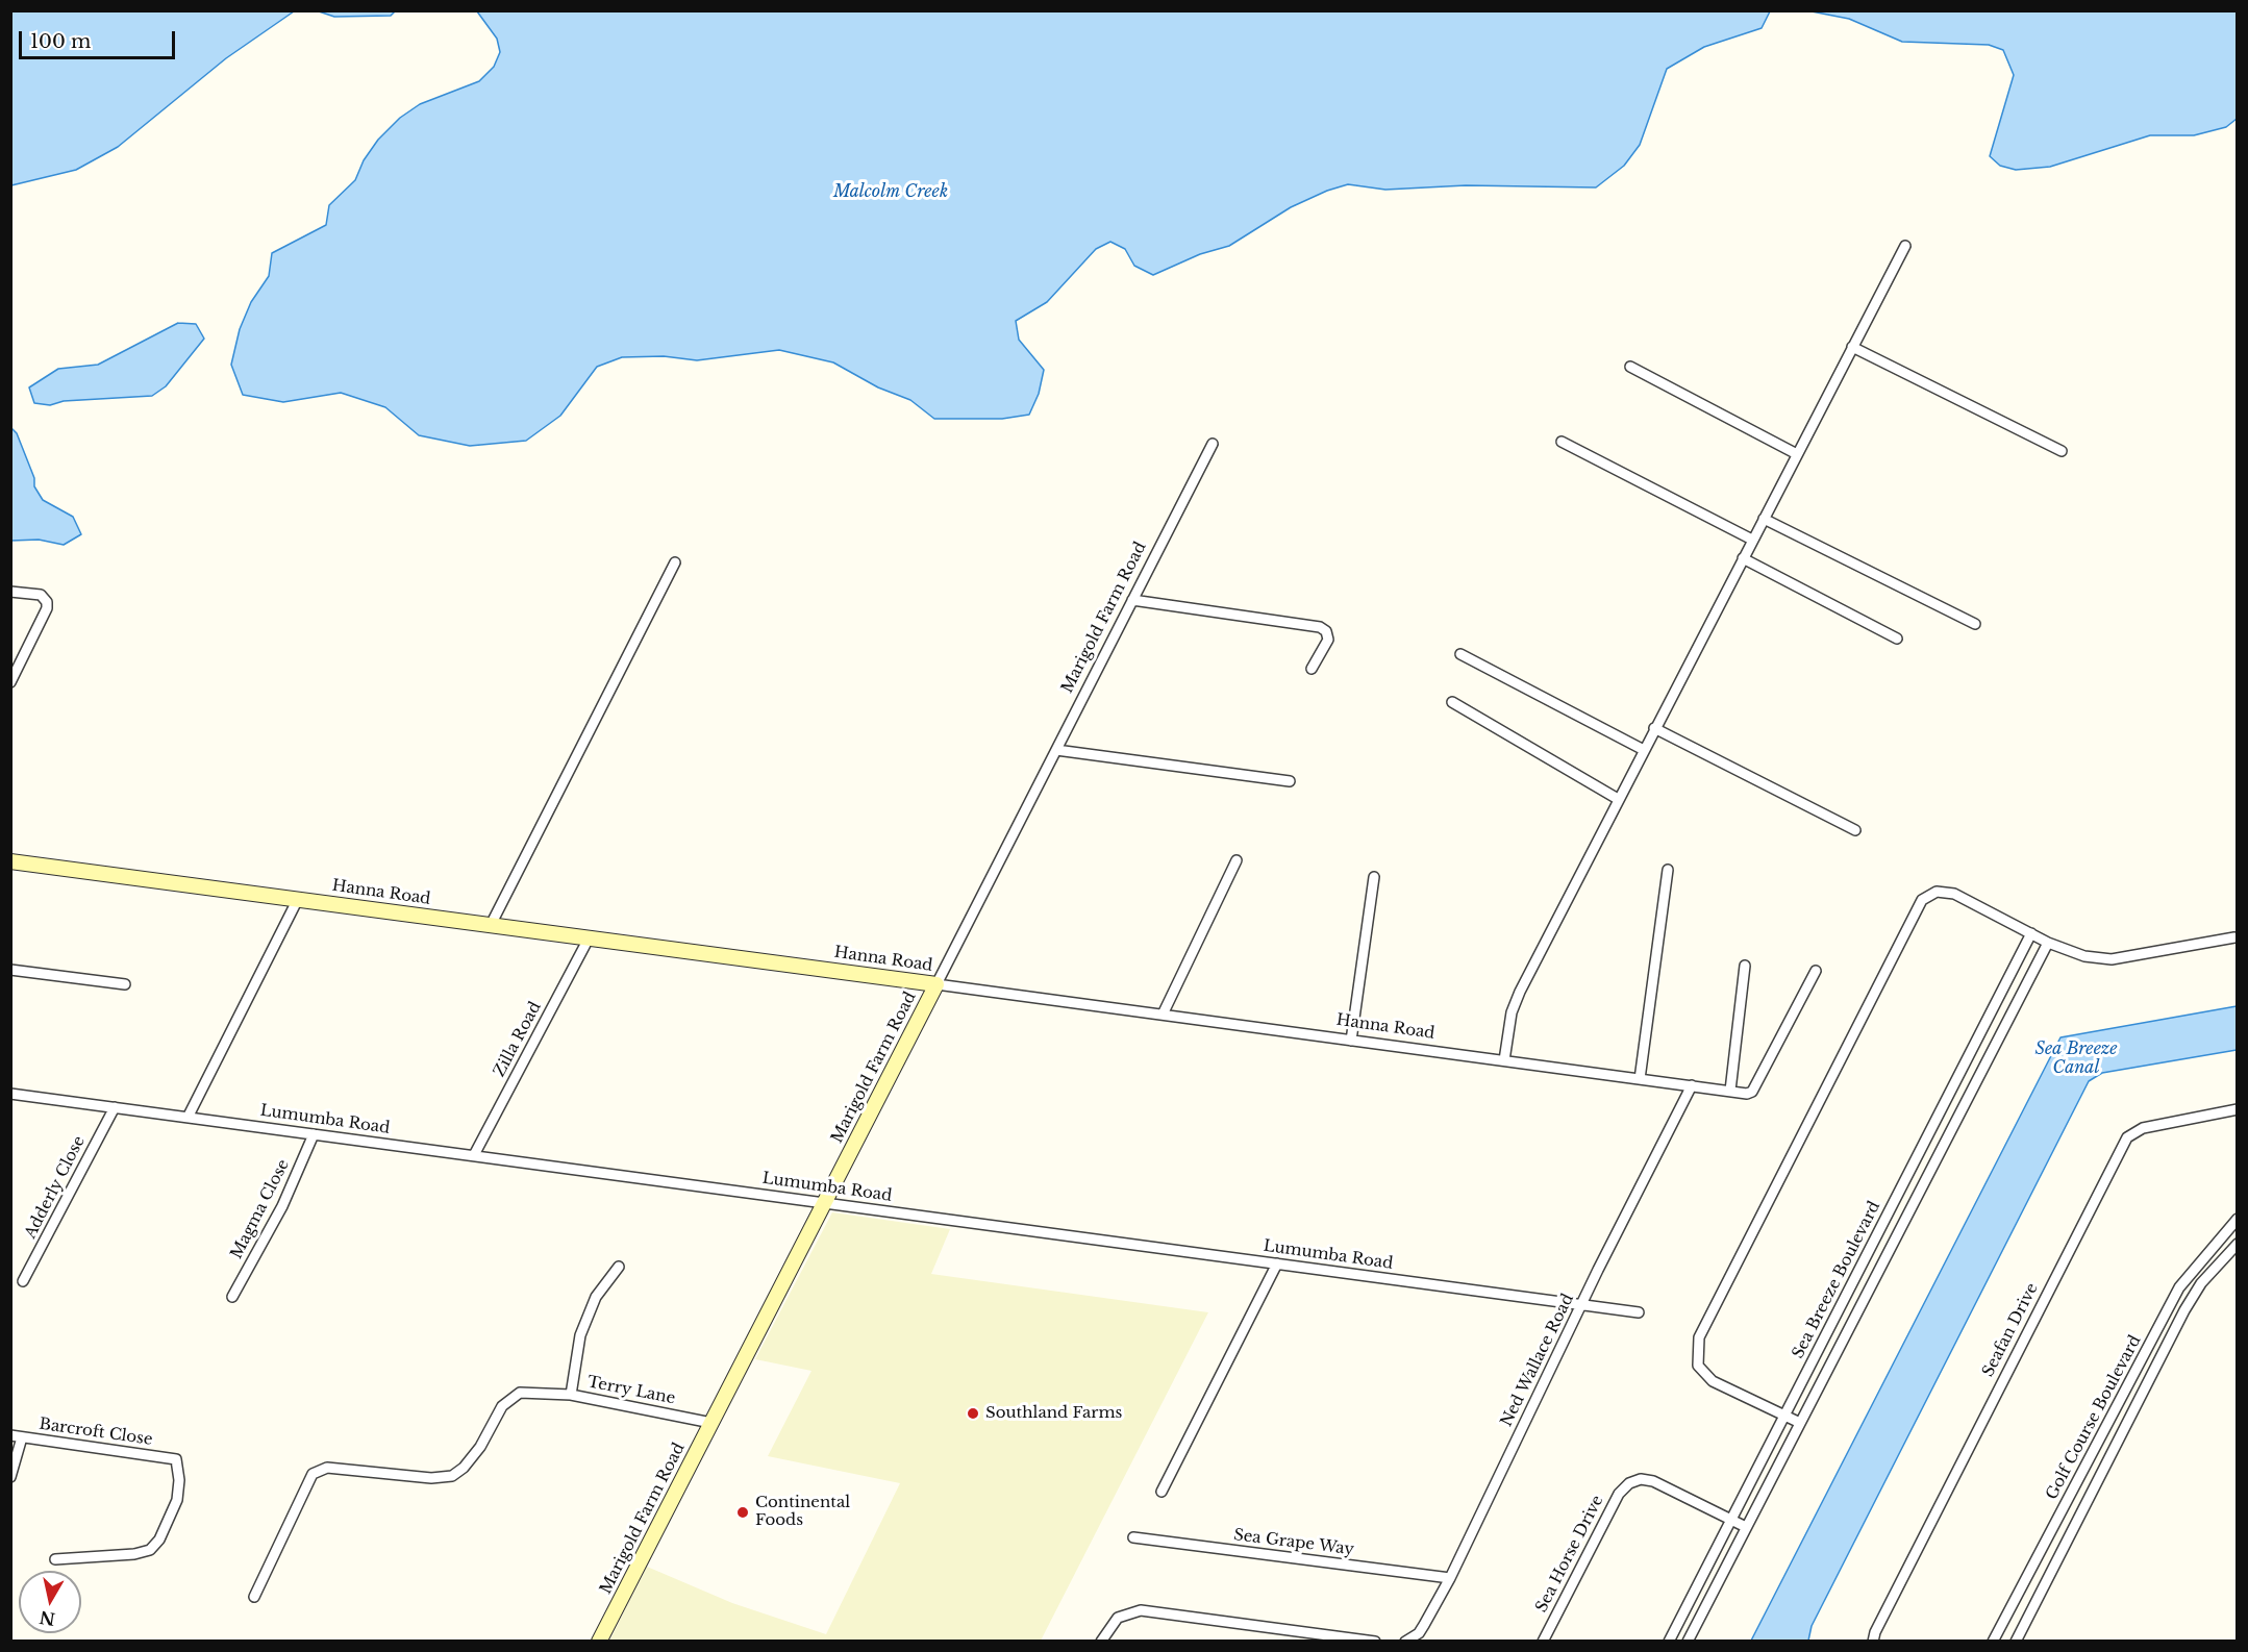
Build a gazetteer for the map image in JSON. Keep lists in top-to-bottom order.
{
  "streets": {
    "street": [
      "Marigold Farm Road",
      "Hanna Road",
      "Zilla Road",
      "Lumumba Road",
      "Adderly Close",
      "Magma Close",
      "Sea Breeze Boulevard",
      "Seafan Drive",
      "Ned Wallace Road",
      "Terry Lane",
      "Golf Course Boulevard",
      "Barcroft Close",
      "Sea Grape Way",
      "Sea Horse Drive"
    ]
  },
  "crossings": [
    ["Marigold Farm Road", "Hanna Road"],
    ["Marigold Farm Road", "Lumumba Road"],
    ["Marigold Farm Road", "Terry Lane"],
    ["Hanna Road", "Zilla Road"],
    ["Hanna Road", "Ned Wallace Road"],
    ["Zilla Road", "Lumumba Road"],
    ["Lumumba Road", "Adderly Close"],
    ["Lumumba Road", "Magma Close"],
    ["Lumumba Road", "Ned Wallace Road"],
    ["Sea Breeze Boulevard", "Sea Horse Drive"],
    ["Ned Wallace Road", "Sea Grape Way"]
  ],
  "water": ["Malcolm Creek", "Sea Breeze Canal"],
  "places": ["Southland Farms", "Continental Foods"],
  "scale_bar": "100 m",
  "north": "bottom"
}
